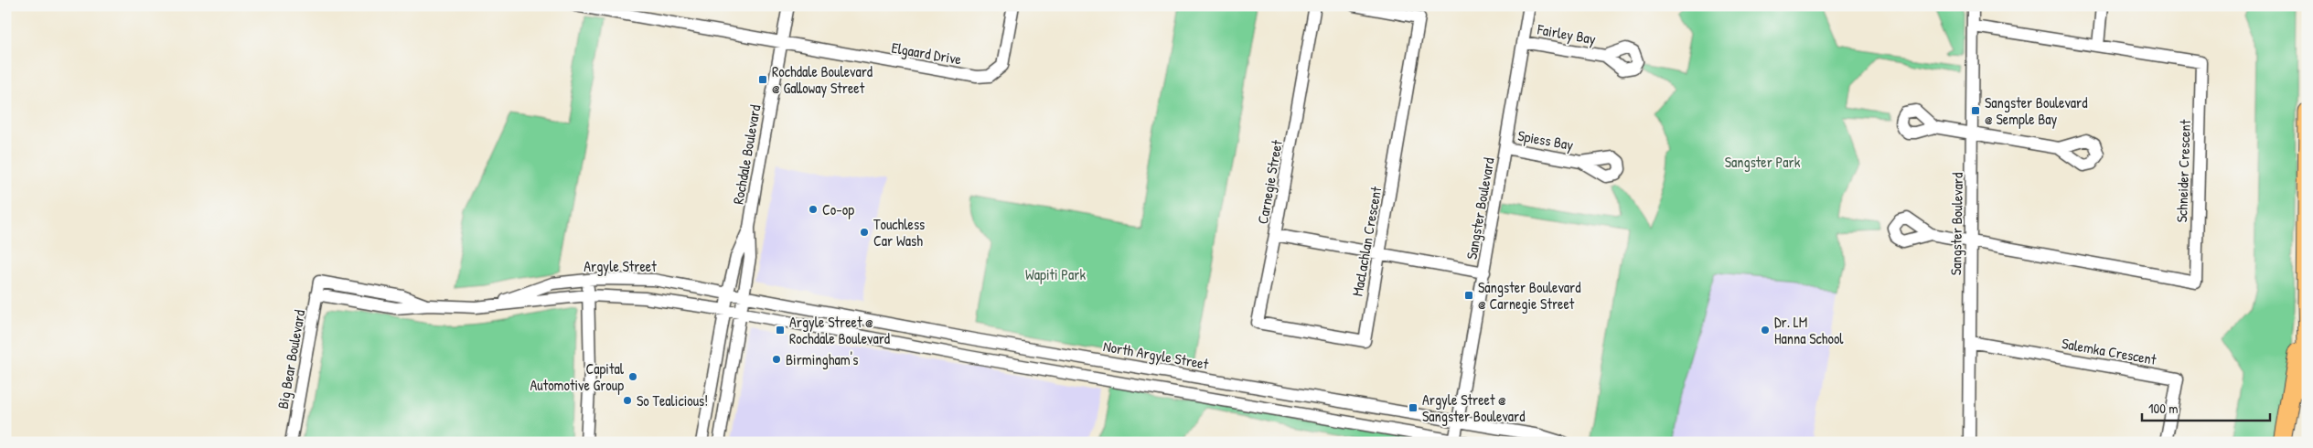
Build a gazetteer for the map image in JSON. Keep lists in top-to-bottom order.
{
  "streets": {
    "street": [
      "Fairley Bay",
      "Elgaard Drive",
      "Spiess Bay",
      "Rochdale Boulevard",
      "Schneider Crescent",
      "Carnegie Street",
      "Sangster Boulevard",
      "MacLachlan Crescent",
      "Argyle Street",
      "Salemka Crescent",
      "North Argyle Street",
      "Big Bear Boulevard"
    ]
  },
  "crossings": [
    ["Fairley Bay", "Sangster Boulevard"],
    ["Elgaard Drive", "Rochdale Boulevard"],
    ["Spiess Bay", "Sangster Boulevard"],
    ["Rochdale Boulevard", "Argyle Street"],
    ["Rochdale Boulevard", "North Argyle Street"],
    ["Schneider Crescent", "Sangster Boulevard"],
    ["Carnegie Street", "Sangster Boulevard"],
    ["Carnegie Street", "MacLachlan Crescent"],
    ["Sangster Boulevard", "Salemka Crescent"],
    ["Sangster Boulevard", "North Argyle Street"],
    ["Argyle Street", "North Argyle Street"],
    ["Argyle Street", "Big Bear Boulevard"]
  ],
  "parks": ["Sangster Park", "Wapiti Park"],
  "places": {
    "transit": [
      "Rochdale Boulevard @ Galloway Street",
      "Sangster Boulevard @ Semple Bay",
      "Sangster Boulevard @ Carnegie Street",
      "Argyle Street @ Rochdale Boulevard",
      "Argyle Street @ Sangster Boulevard"
    ],
    "other": [
      "Co-op",
      "Touchless Car Wash",
      "Dr. LM Hanna School",
      "Birmingham's",
      "Capital Automotive Group",
      "So Tealicious!"
    ]
  },
  "scale_bar": "100 m"
}
